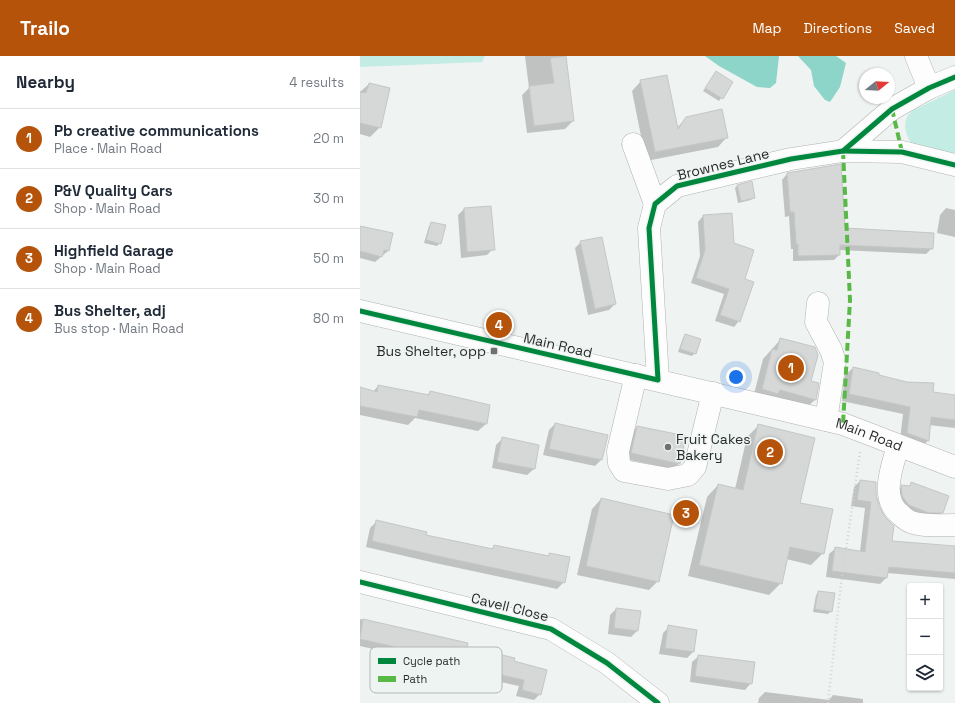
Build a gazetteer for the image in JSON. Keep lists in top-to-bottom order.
{
  "streets": {
    "street": ["Brownes Lane", "Main Road", "Cavell Close"]
  },
  "places": {
    "transit": ["Bus Shelter, opp"],
    "other": ["Fruit Cakes Bakery"]
  },
  "legend": ["Cycle path", "Path"],
  "north": "right",
  "page": {
    "header": "Trailo",
    "nav": ["Map", "Directions", "Saved"],
    "heading": ["Nearby", "4 results"],
    "list": [
      {
        "mark": "1",
        "name": "Pb creative communications",
        "note": "Place · Main Road",
        "value": "20 m"
      },
      {
        "mark": "2",
        "name": "P&V Quality Cars",
        "note": "Shop · Main Road",
        "value": "30 m"
      },
      {
        "mark": "3",
        "name": "Highfield Garage",
        "note": "Shop · Main Road",
        "value": "50 m"
      },
      {
        "mark": "4",
        "name": "Bus Shelter, adj",
        "note": "Bus stop · Main Road",
        "value": "80 m"
      }
    ],
    "pins": [
      "4",
      "1",
      "2",
      "3"
    ],
    "map_buttons": ["+", "−"]
  }
}
